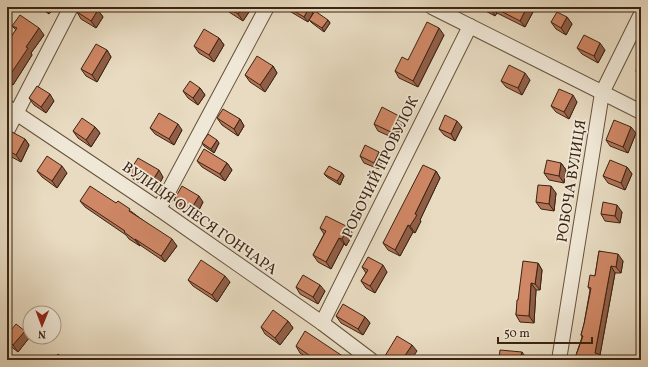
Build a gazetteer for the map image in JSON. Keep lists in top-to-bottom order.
{
  "streets": {
    "street": ["РОБОЧИЙ ПРОВУЛОК", "РОБОЧА ВУЛИЦЯ", "ВУЛИЦЯ ОЛЕСЯ ГОНЧАРА"]
  },
  "crossings": [
    ["РОБОЧИЙ ПРОВУЛОК", "ВУЛИЦЯ ОЛЕСЯ ГОНЧАРА"]
  ],
  "scale_bar": "50 m",
  "north": "bottom"
}
